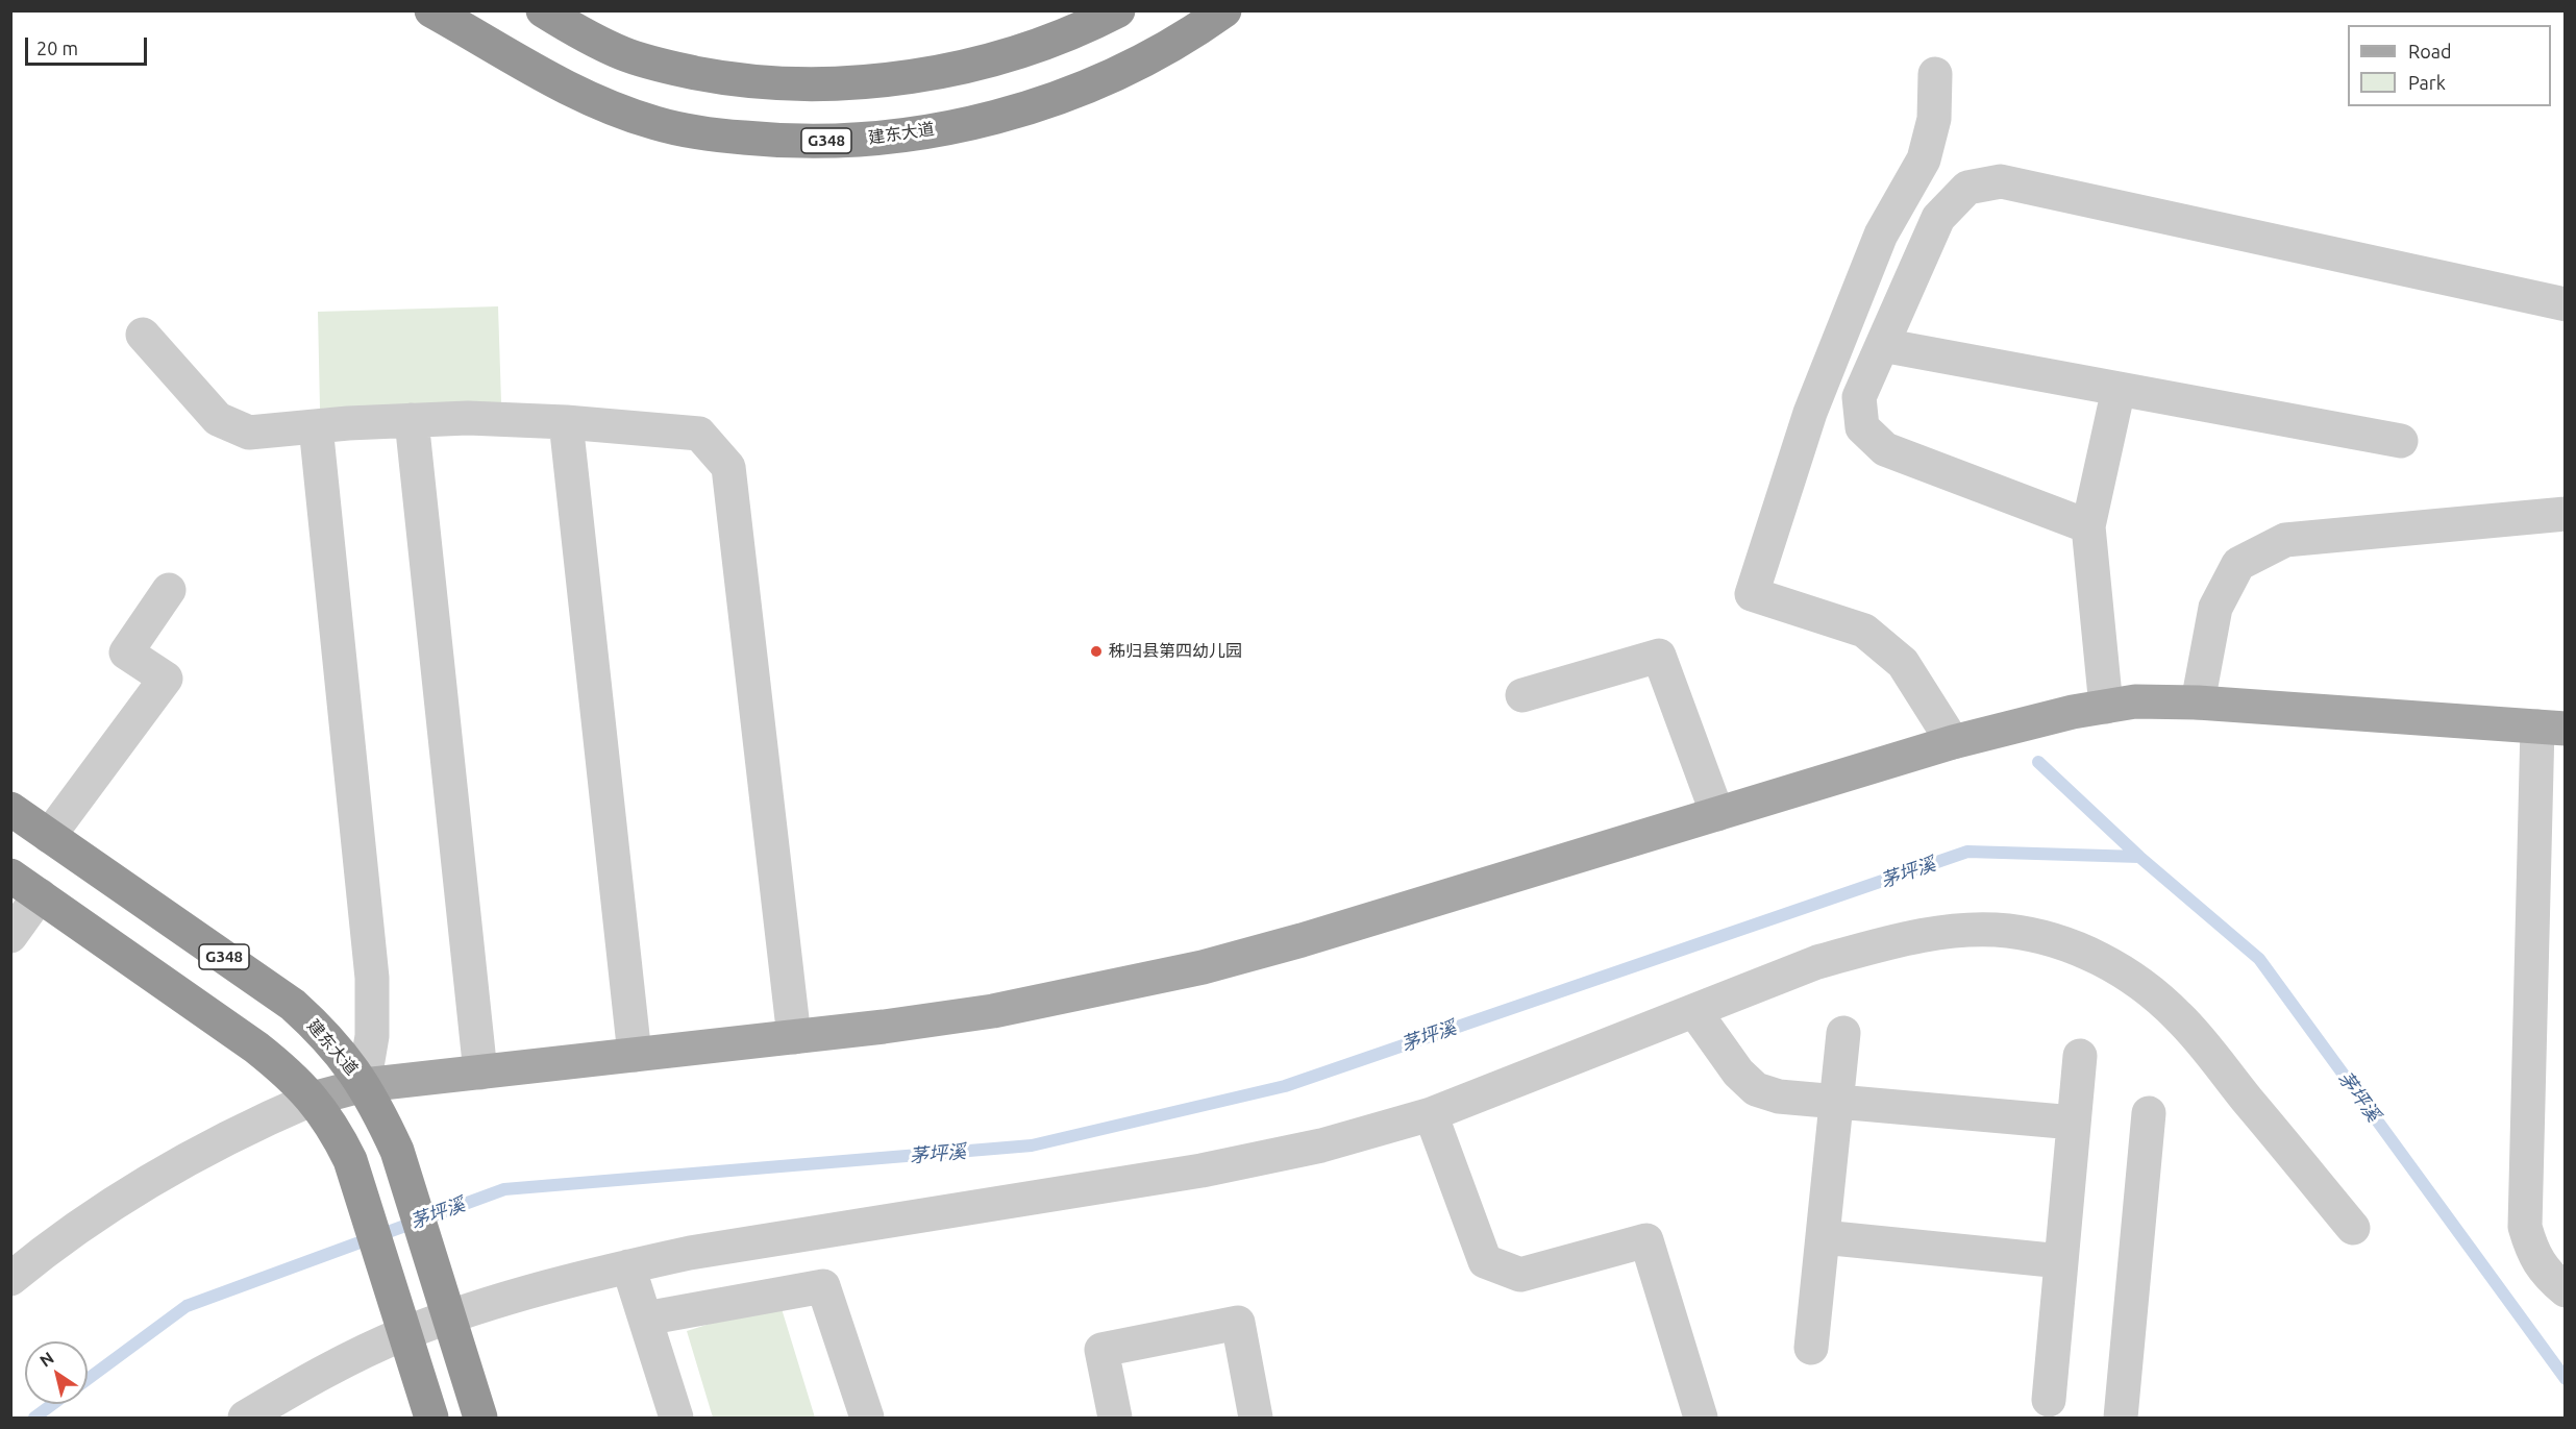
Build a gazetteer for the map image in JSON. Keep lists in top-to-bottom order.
{
  "streets": {
    "highway": ["建东大道", "G348"]
  },
  "water": ["茅坪溪"],
  "places": ["秭归县第四幼儿园"],
  "legend": ["Road", "Park"],
  "scale_bar": "20 m",
  "north": "top left"
}
